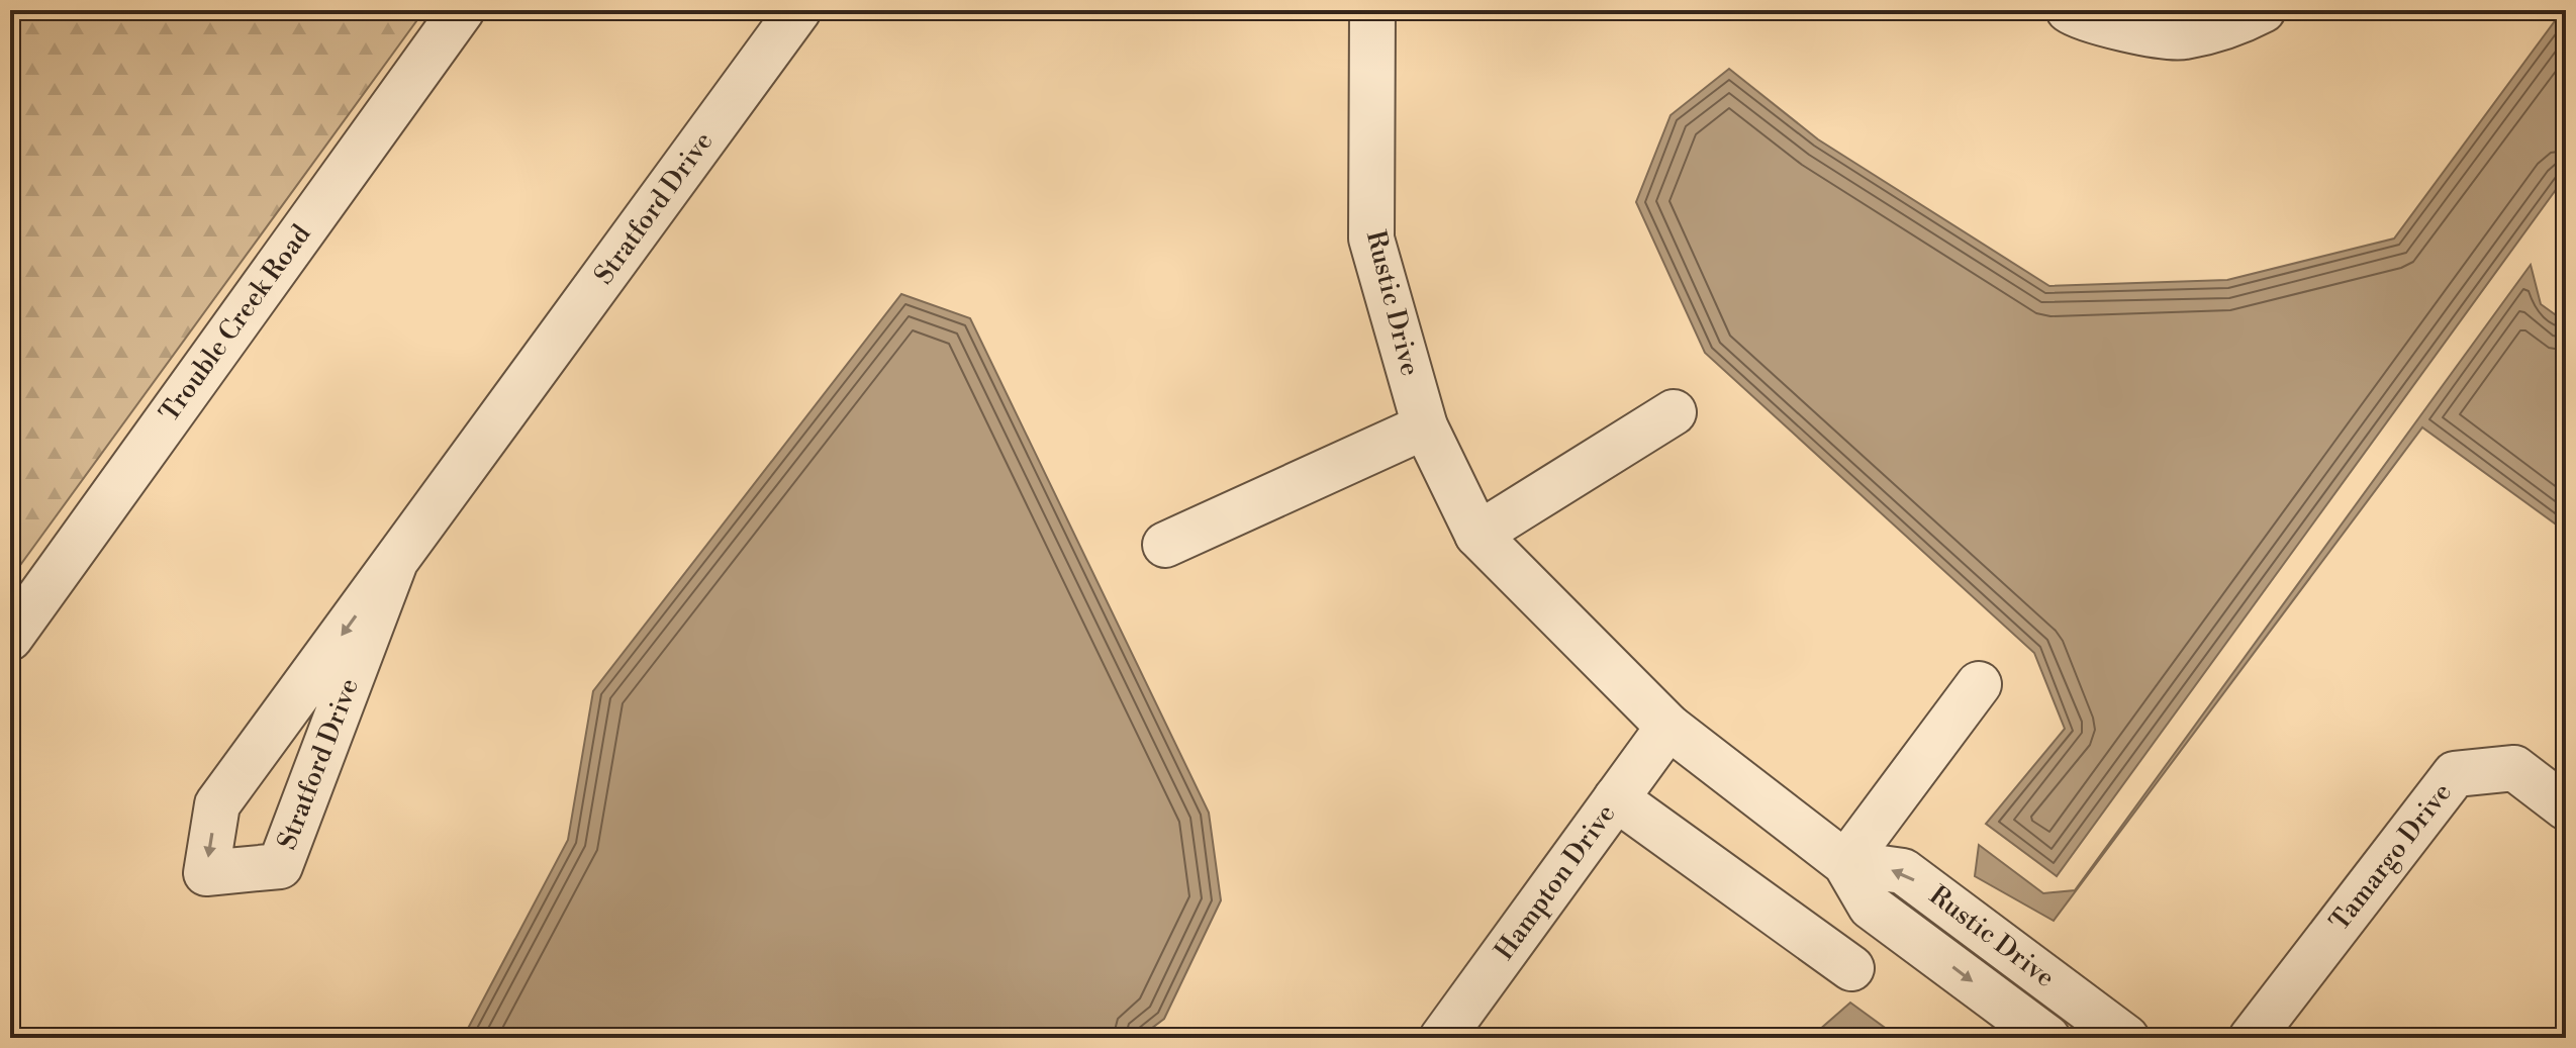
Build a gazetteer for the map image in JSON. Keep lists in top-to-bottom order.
{
  "streets": {
    "street": [
      "Stratford Drive",
      "Rustic Drive",
      "Trouble Creek Road",
      "Tamargo Drive",
      "Hampton Drive"
    ]
  },
  "crossings": [
    ["Rustic Drive", "Hampton Drive"]
  ]
}
